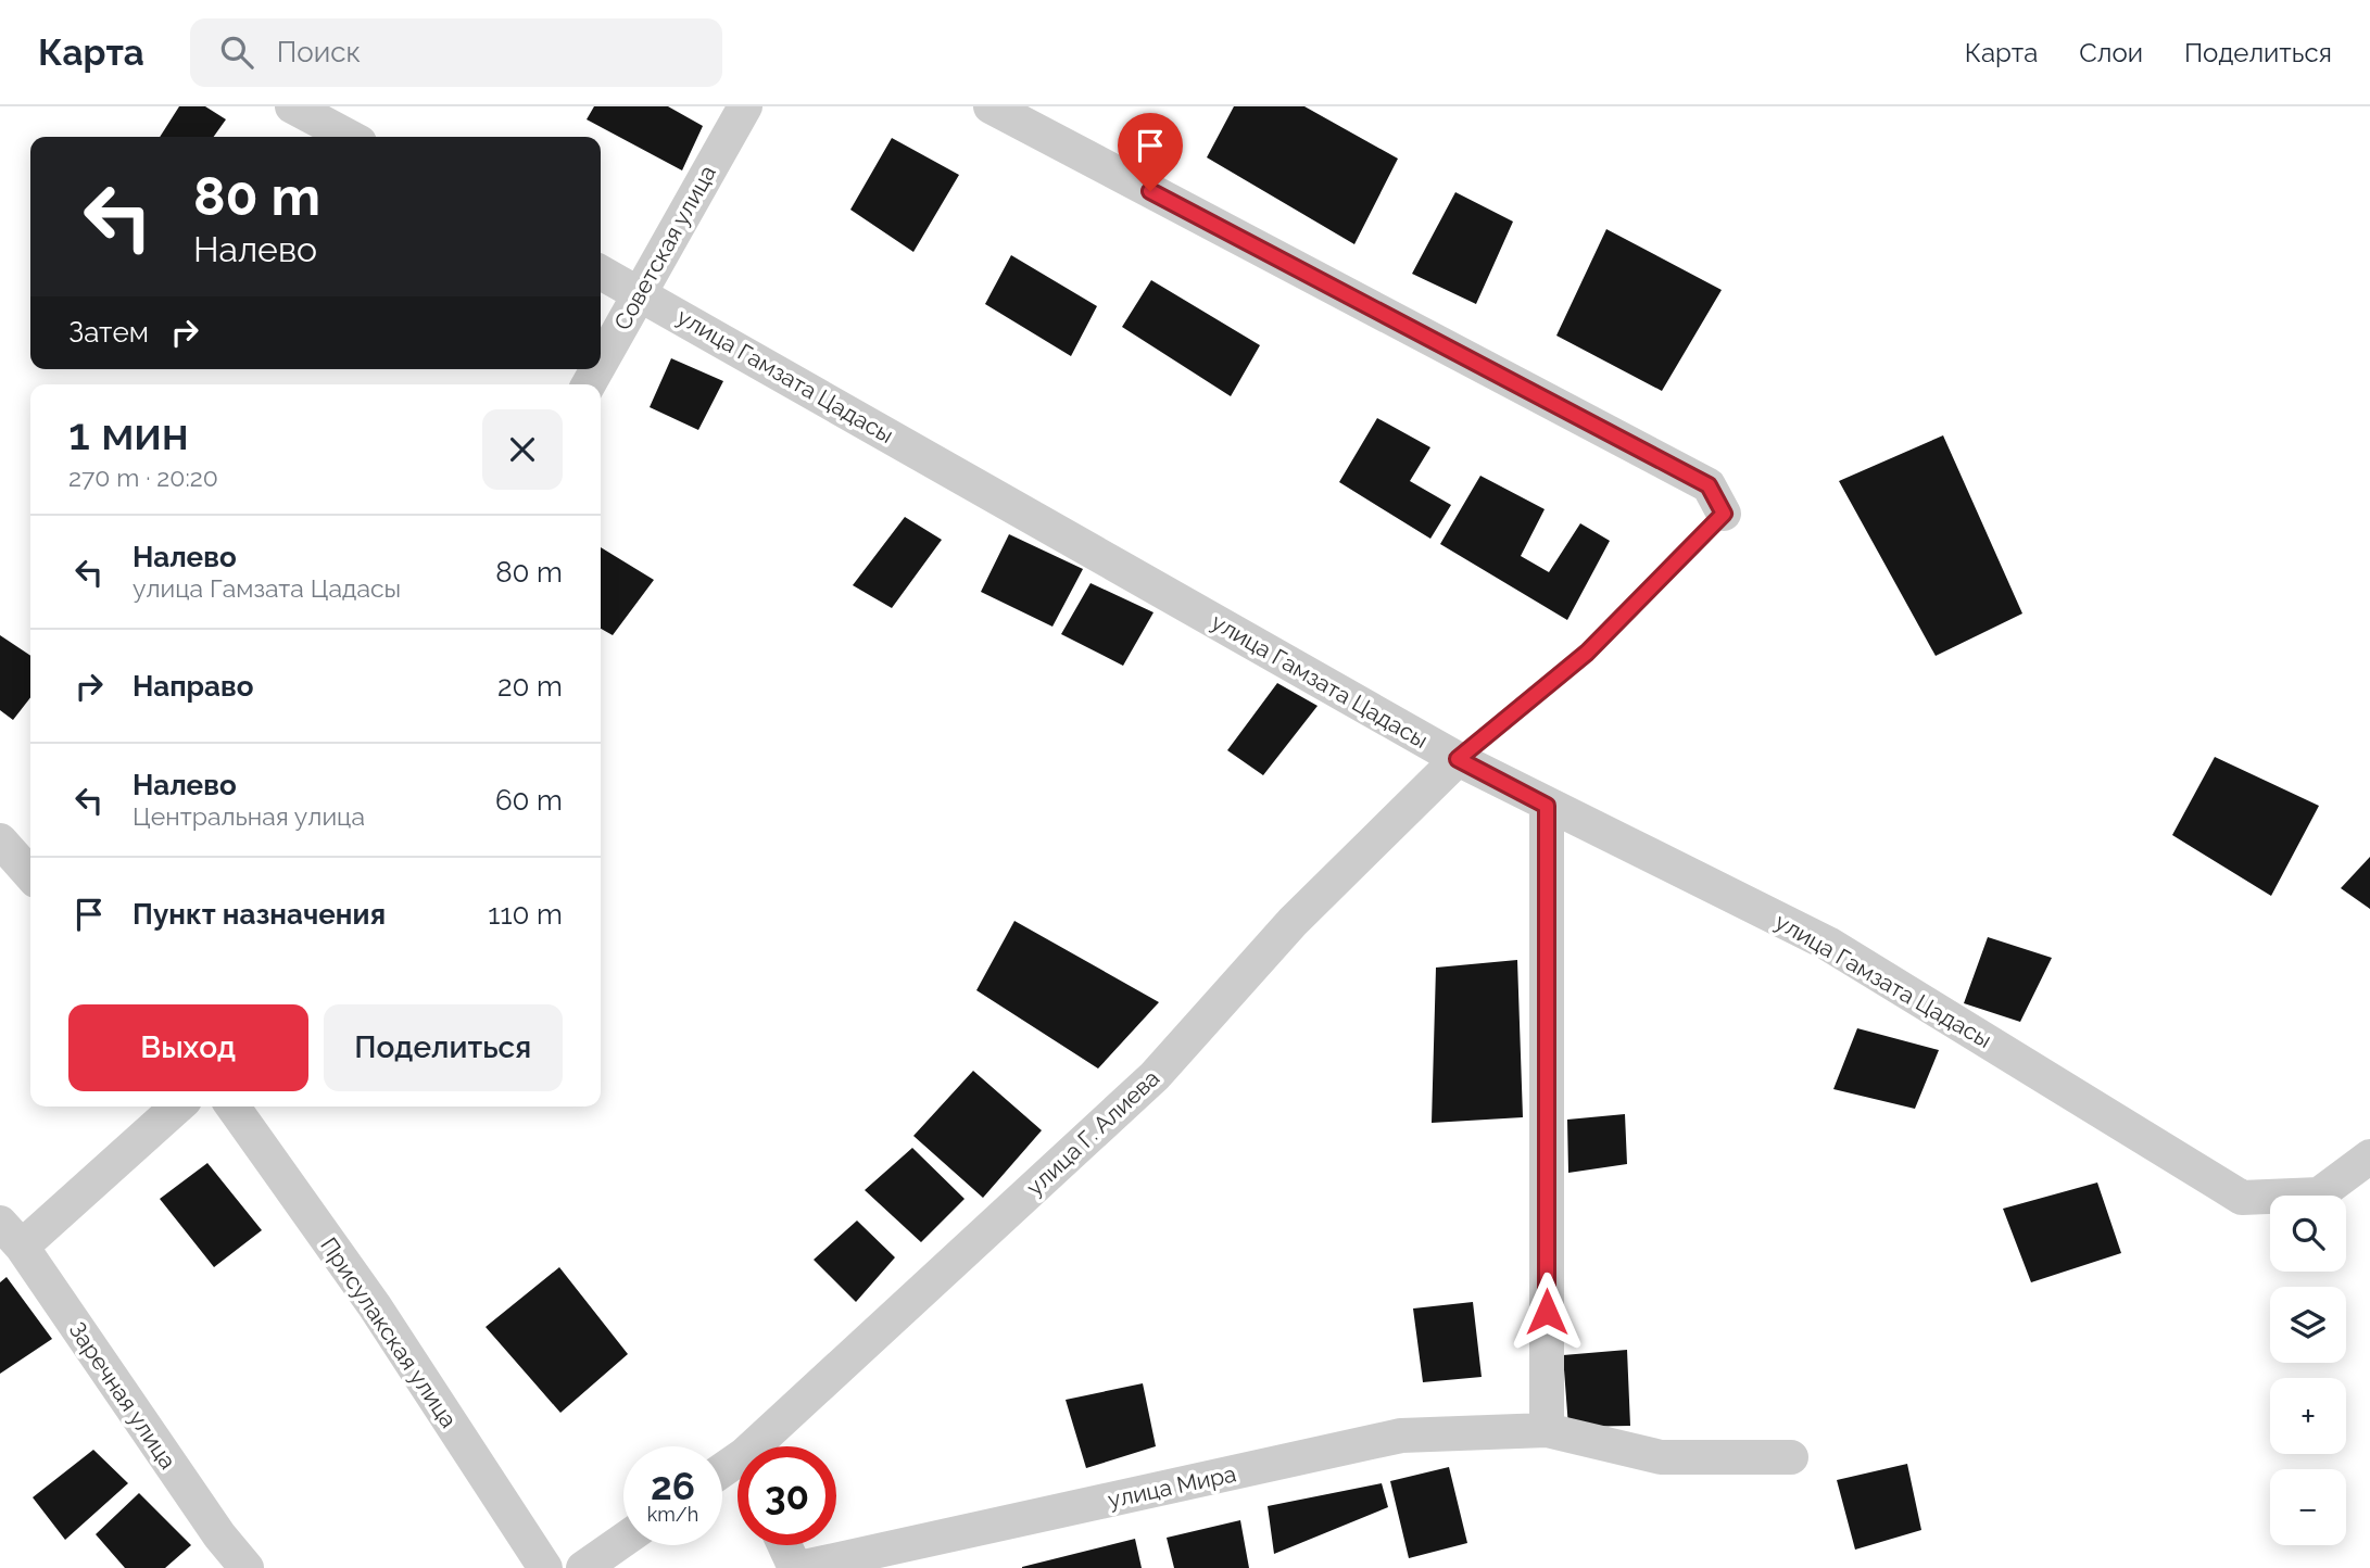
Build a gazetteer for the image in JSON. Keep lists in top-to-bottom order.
{
  "streets": {
    "street": [
      "Советская улица",
      "улица Гамзата Цадасы",
      "улица Г. Алиева",
      "Присулакская улица",
      "Заречная улица",
      "улица Мира"
    ]
  },
  "crossings": [
    ["Советская улица", "улица Гамзата Цадасы"],
    ["улица Гамзата Цадасы", "улица Г. Алиева"]
  ],
  "page": {
    "header": "Карта",
    "search": "Поиск",
    "nav": ["Карта", "Слои", "Поделиться"],
    "turn": ["80 m", "Налево"],
    "then": "Затем",
    "heading": ["1 мин", "270 m · 20:20"],
    "list": [
      {
        "name": "Налево",
        "note": "улица Гамзата Цадасы",
        "value": "80 m"
      },
      {
        "name": "Направо",
        "value": "20 m"
      },
      {
        "name": "Налево",
        "note": "Центральная улица",
        "value": "60 m"
      },
      {
        "name": "Пункт назначения",
        "value": "110 m"
      }
    ],
    "buttons": ["Выход", "Поделиться"],
    "map_buttons": ["+", "−"],
    "speed": "26 km/h",
    "limit": "30"
  }
}
